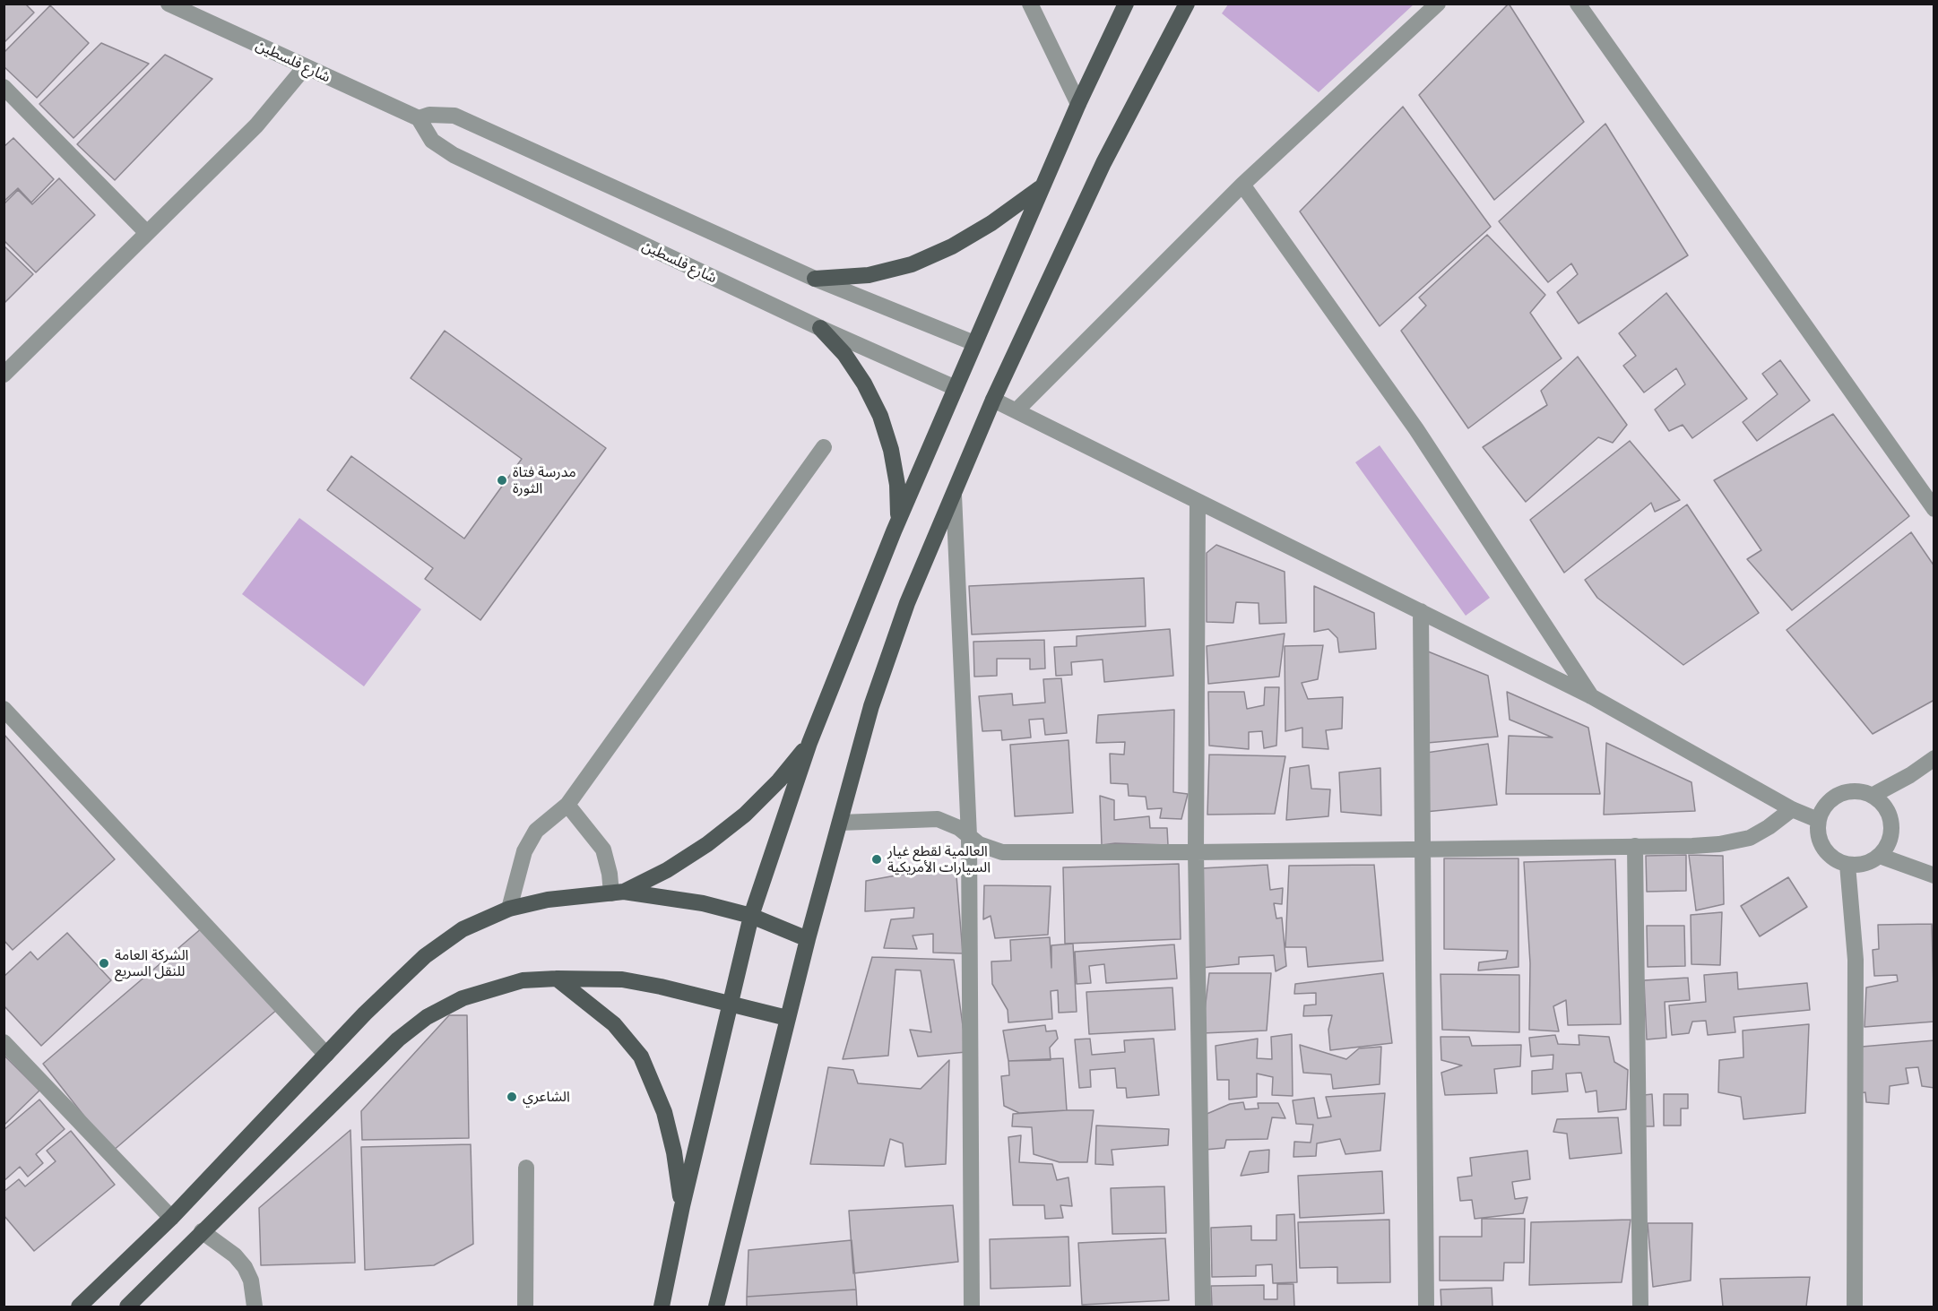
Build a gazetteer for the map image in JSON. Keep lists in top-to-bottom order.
{
  "streets": {
    "street": ["شارع فلسطين"]
  },
  "places": [
    "مدرسة فتاة الثورة",
    "العالمية لقطع غيار السيارات الأمريكية",
    "الشركة العامة للنقل السريع",
    "الشاعري"
  ]
}
